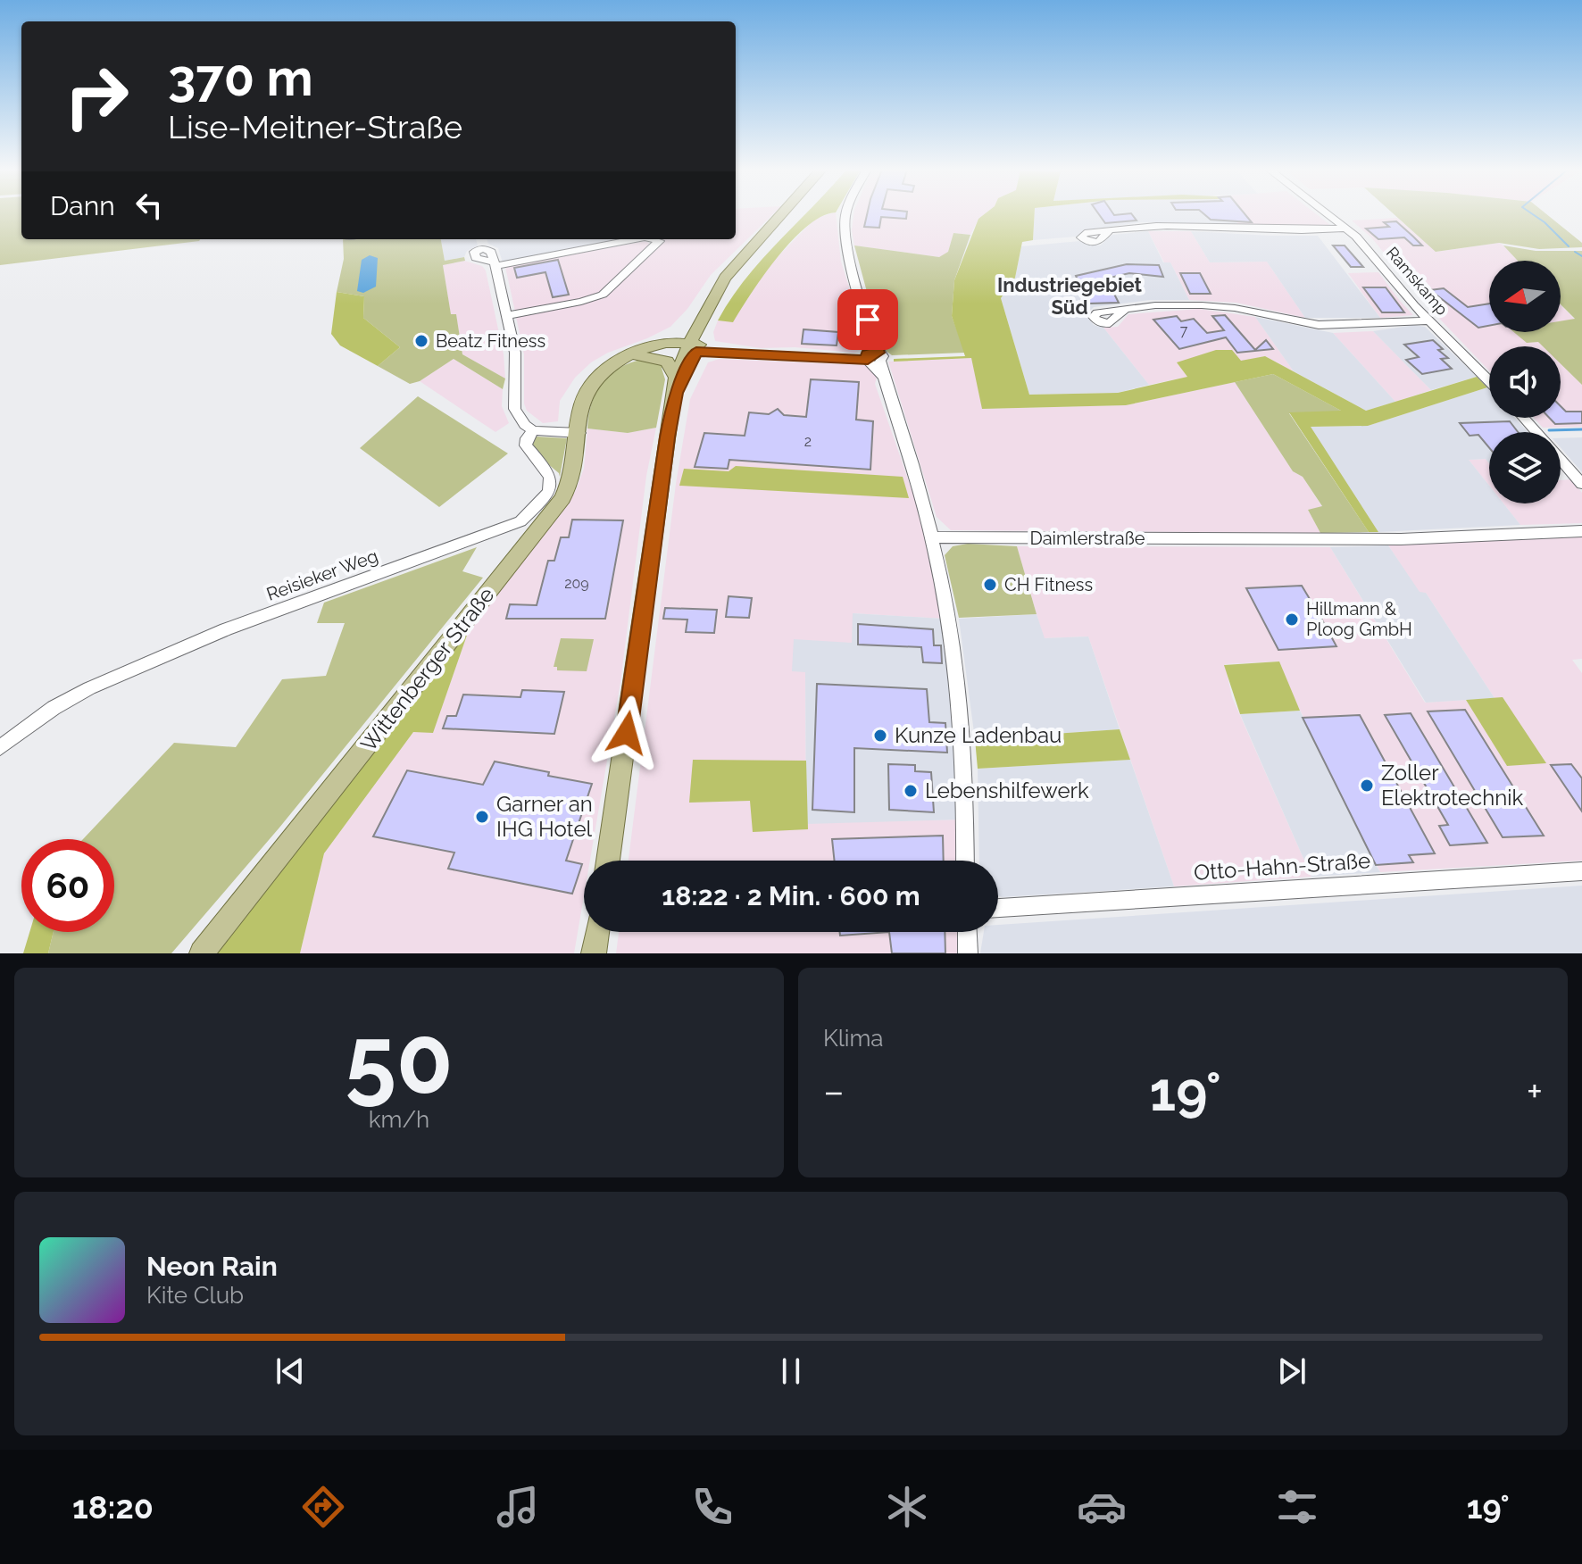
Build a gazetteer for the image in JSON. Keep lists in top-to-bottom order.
{
  "streets": {
    "main road": ["Wittenberger Straße"],
    "street": [
      "Ramskamp",
      "Daimlerstraße",
      "Reisieker Weg",
      "Otto-Hahn-Straße"
    ]
  },
  "districts": ["Industriegebiet Süd"],
  "places": [
    "Beatz Fitness",
    "CH Fitness",
    "Hillmann & Ploog GmbH",
    "Kunze Ladenbau",
    "Zoller Elektrotechnik",
    "Lebenshilfewerk",
    "Garner an IHG Hotel"
  ],
  "house_numbers": ["7", "2", "209"],
  "north": "left",
  "page": {
    "turn": ["370 m", "Lise-Meitner-Straße"],
    "then": "Dann",
    "limit": "60",
    "trip": "18:22 · 2 Min. · 600 m",
    "tile": [
      ["50", "km/h"],
      "Klima"
    ],
    "heat": ["−", "19°", "+"],
    "song": ["Neon Rain", "Kite Club"],
    "tabs": ["18:20", "19°"]
  }
}
